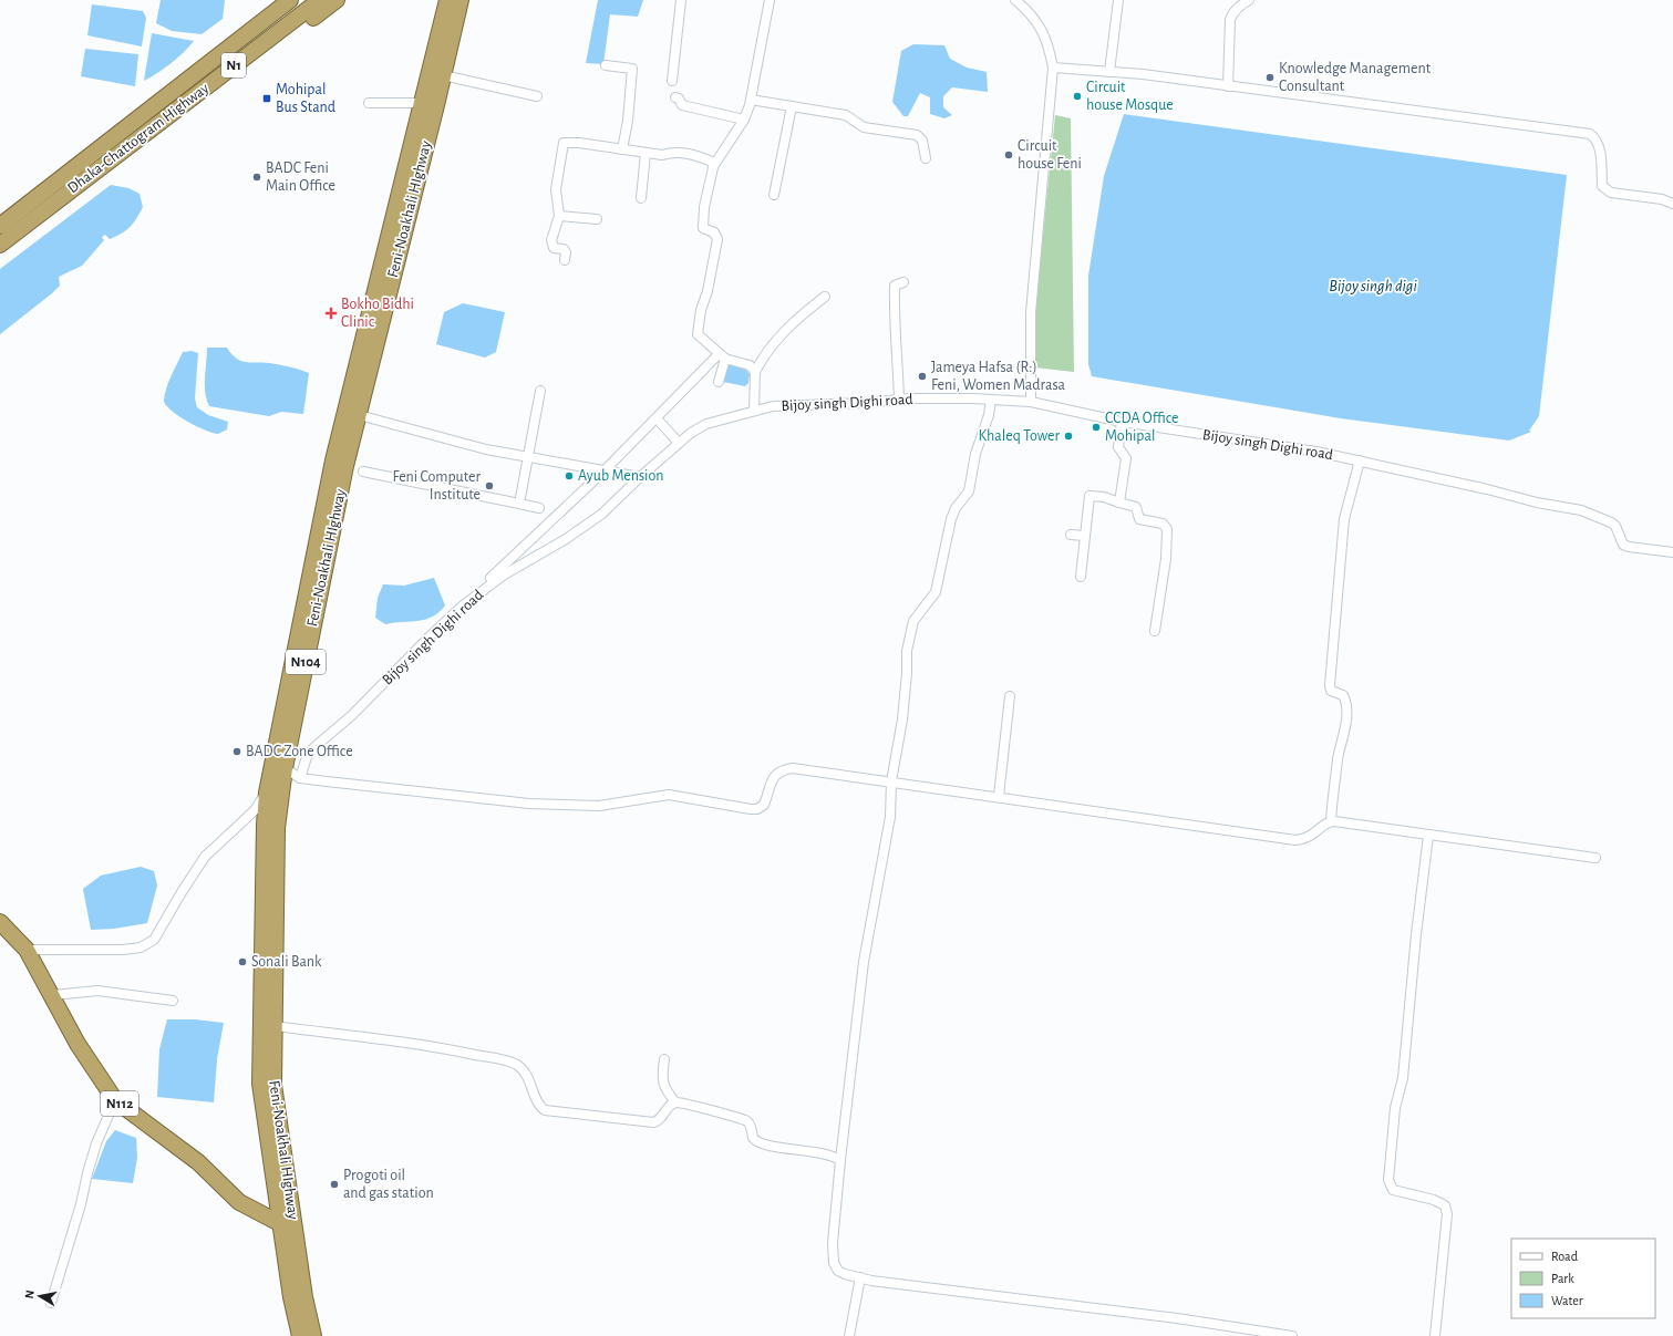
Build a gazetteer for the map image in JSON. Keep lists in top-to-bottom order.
{
  "streets": {
    "highway": [
      "N1",
      "Dhaka-Chattogram Highway",
      "Feni-Noakhali HIghway",
      "N104",
      "N112"
    ],
    "street": ["Bijoy singh Dighi road"]
  },
  "crossings": [
    ["Feni-Noakhali HIghway", "N112"]
  ],
  "water": ["Bijoy singh digi"],
  "places": {
    "other": [
      "Knowledge Management Consultant",
      "Circuit house Mosque",
      "Circuit house Feni",
      "BADC Feni Main Office",
      "Jameya Hafsa (R:) Feni, Women Madrasa",
      "CCDA Office Mohipal",
      "Khaleq Tower",
      "Ayub Mension",
      "Feni Computer Institute",
      "BADC Zone Office",
      "Sonali Bank",
      "Progoti oil and gas station"
    ],
    "transit": ["Mohipal Bus Stand"],
    "health": ["Bokho Bidhi Clinic"]
  },
  "legend": ["Road", "Park", "Water"],
  "north": "left"
}
